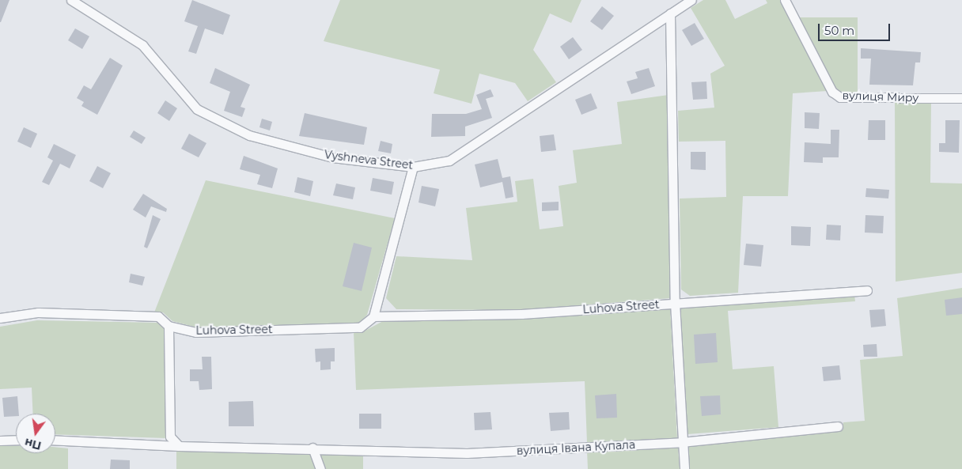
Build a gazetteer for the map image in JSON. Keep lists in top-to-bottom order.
{
  "streets": {
    "street": [
      "вулиця Миру",
      "Vyshneva Street",
      "Luhova Street",
      "вулиця Івана Купала"
    ]
  },
  "scale_bar": "50 m",
  "north": "bottom"
}
